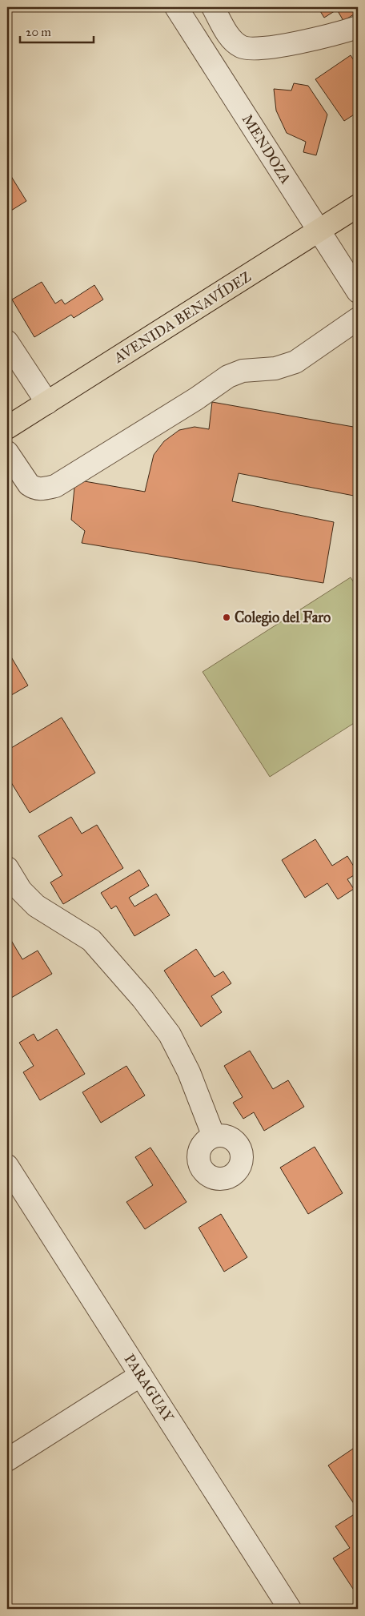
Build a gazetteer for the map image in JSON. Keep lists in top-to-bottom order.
{
  "streets": {
    "main road": ["AVENIDA BENAVÍDEZ"],
    "street": ["MENDOZA", "PARAGUAY"]
  },
  "crossings": [
    ["MENDOZA", "AVENIDA BENAVÍDEZ"]
  ],
  "places": ["Colegio del Faro"],
  "scale_bar": "20 m"
}
